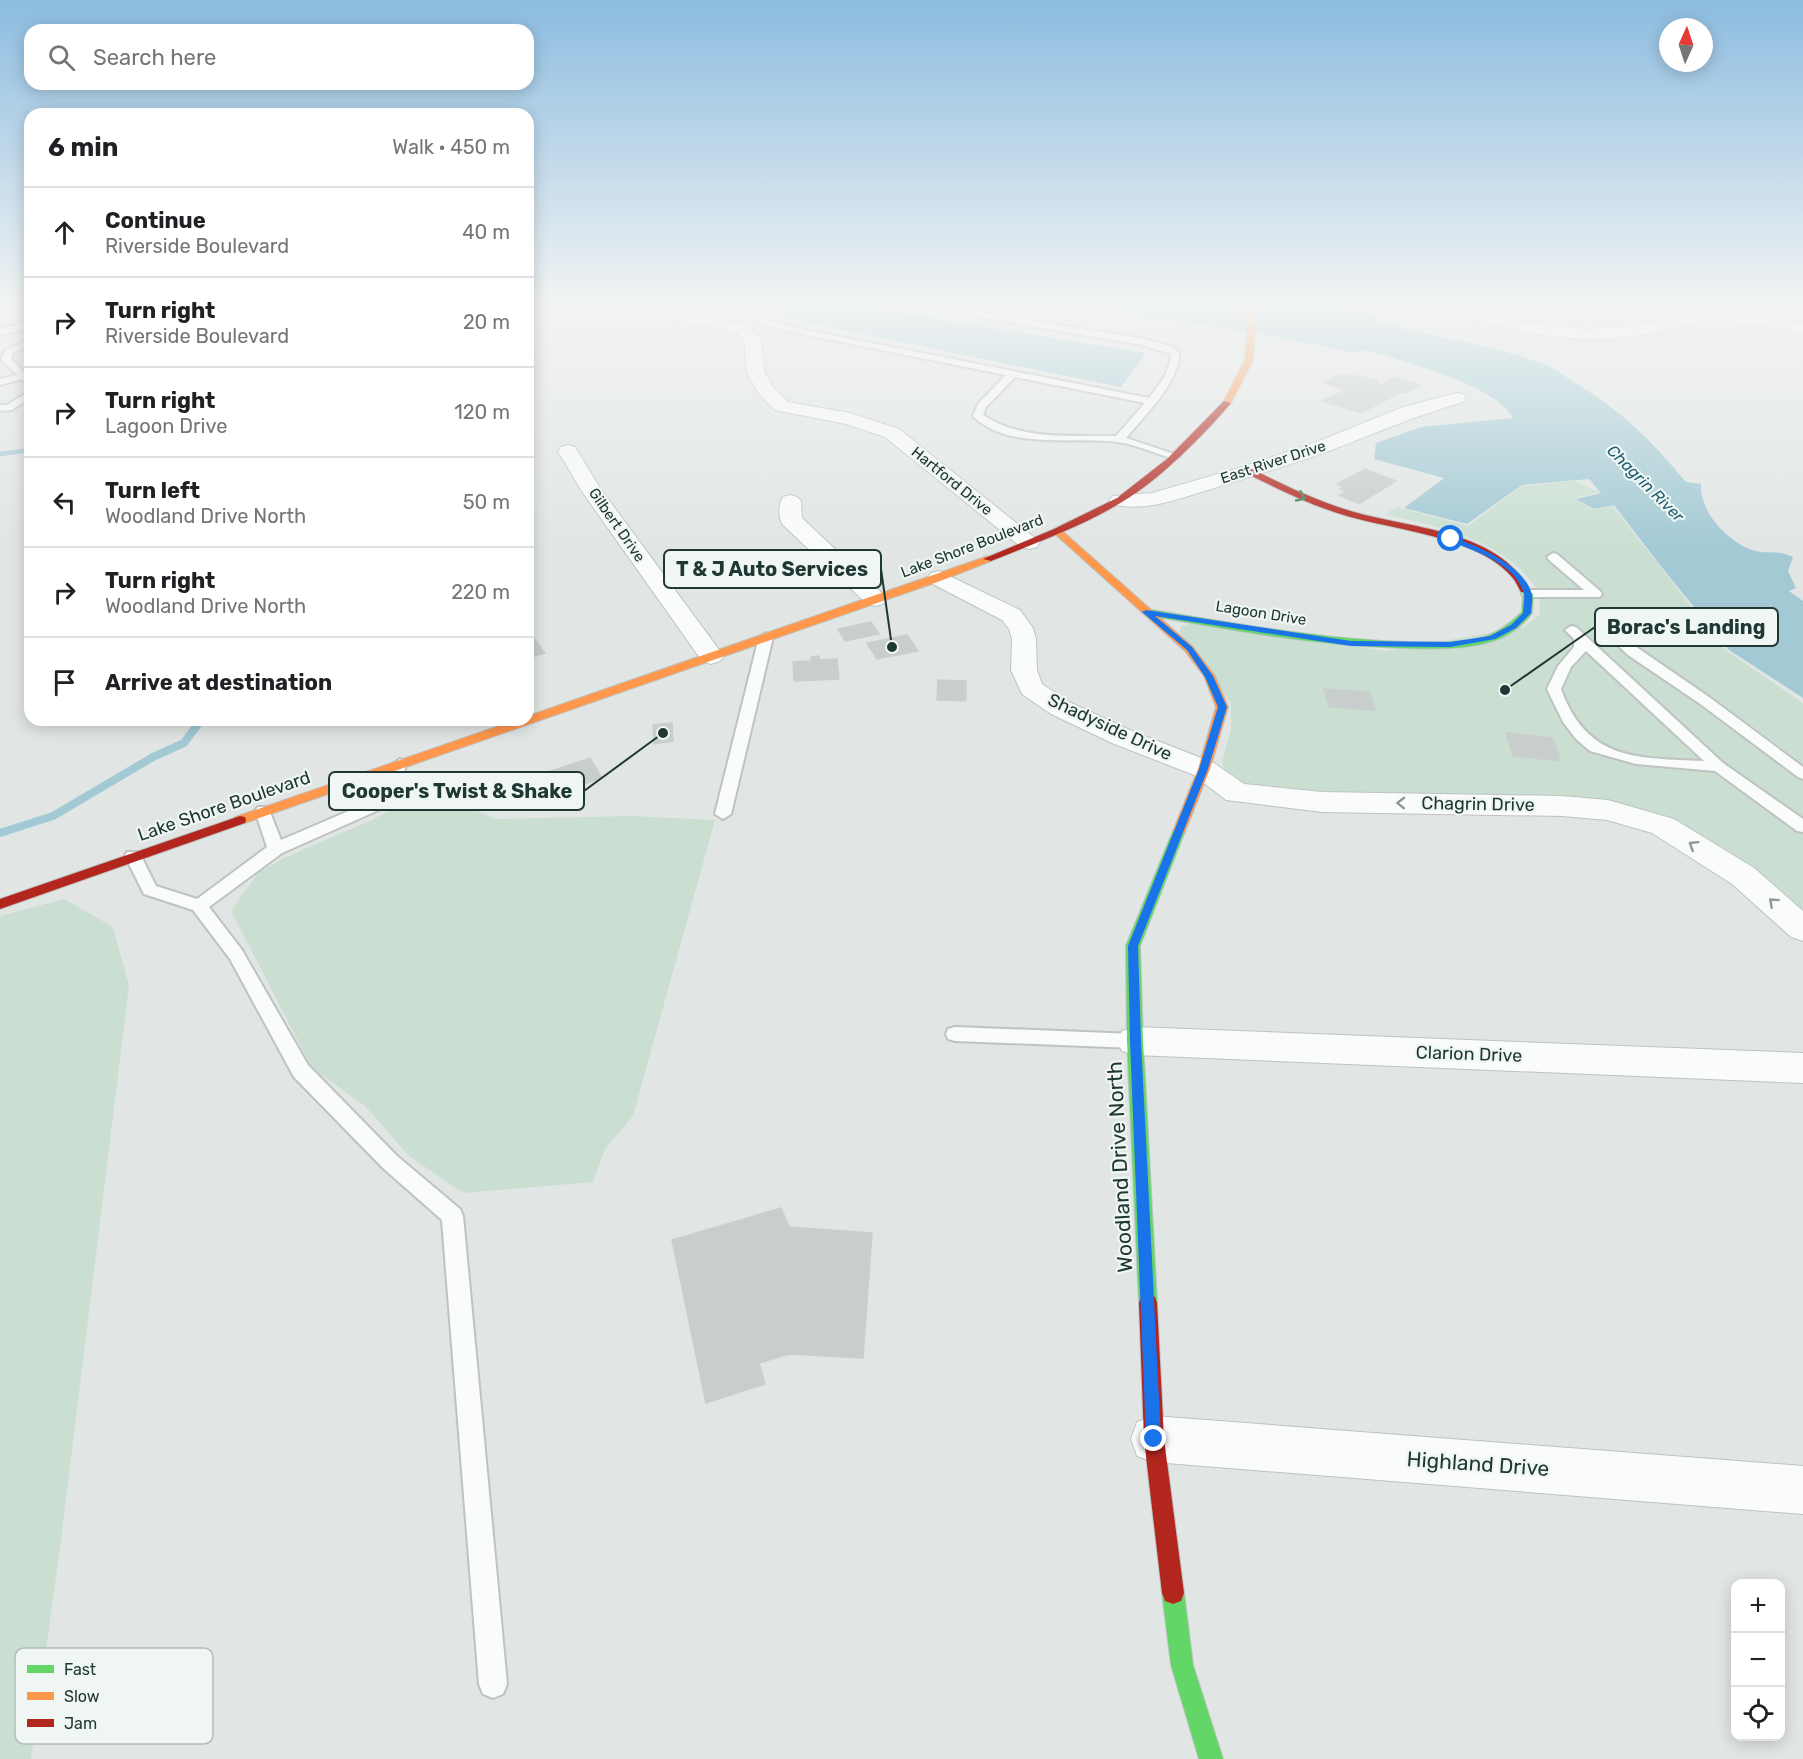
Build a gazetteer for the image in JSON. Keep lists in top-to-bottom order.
{
  "streets": {
    "street": [
      "East River Drive",
      "Hartford Drive",
      "Gilbert Drive",
      "Lake Shore Boulevard",
      "Lagoon Drive",
      "Shadyside Drive",
      "Chagrin Drive",
      "Clarion Drive",
      "Woodland Drive North",
      "Highland Drive"
    ]
  },
  "crossings": [
    ["East River Drive", "Lake Shore Boulevard"],
    ["Hartford Drive", "Lake Shore Boulevard"],
    ["Gilbert Drive", "Lake Shore Boulevard"],
    ["Lake Shore Boulevard", "Shadyside Drive"],
    ["Lagoon Drive", "Woodland Drive North"],
    ["Shadyside Drive", "Chagrin Drive"],
    ["Shadyside Drive", "Woodland Drive North"],
    ["Chagrin Drive", "Woodland Drive North"],
    ["Clarion Drive", "Woodland Drive North"],
    ["Woodland Drive North", "Highland Drive"]
  ],
  "one_way": ["Chagrin Drive"],
  "water": ["Chagrin River"],
  "places": ["T & J Auto Services", "Borac's Landing", "Cooper's Twist & Shake"],
  "legend": ["Fast", "Slow", "Jam"],
  "north": "top",
  "page": {
    "search": "Search here",
    "heading": ["6 min", "Walk · 450 m"],
    "list": [
      ["Continue", "Riverside Boulevard", "40 m"],
      ["Turn right", "Riverside Boulevard", "20 m"],
      ["Turn right", "Lagoon Drive", "120 m"],
      ["Turn left", "Woodland Drive North", "50 m"],
      ["Turn right", "Woodland Drive North", "220 m"],
      "Arrive at destination"
    ],
    "map_buttons": ["+", "−"]
  }
}
